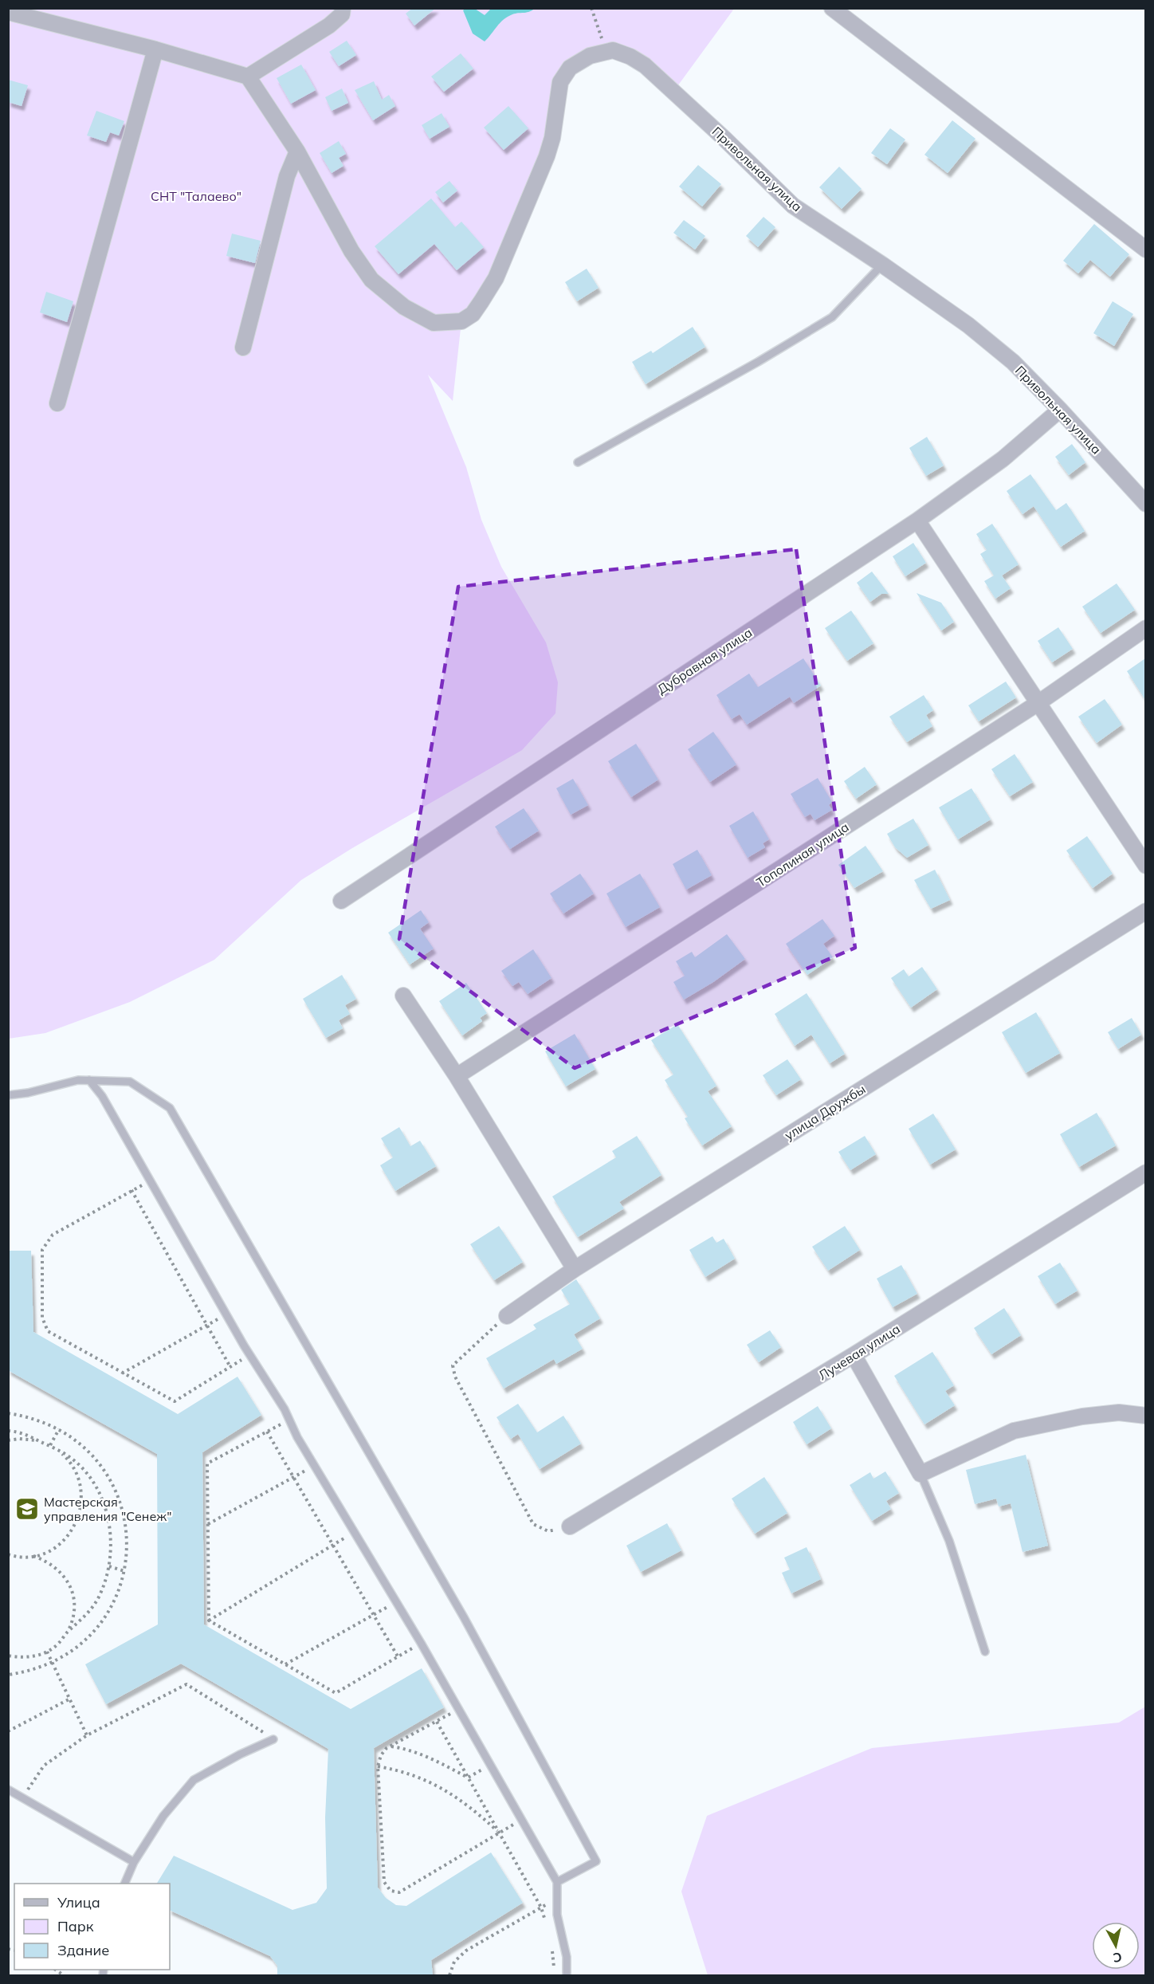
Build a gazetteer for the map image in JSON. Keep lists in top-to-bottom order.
{
  "streets": {
    "street": [
      "Привольная улица",
      "Дубравная улица",
      "Тополиная улица",
      "улица Дружбы",
      "Лучевая улица"
    ]
  },
  "crossings": [
    ["Привольная улица", "Дубравная улица"]
  ],
  "parks": ["СНТ \"Талаево\""],
  "places": {
    "school or university": ["Мастерская управления \"Сенеж\""]
  },
  "legend": ["Улица", "Парк", "Здание"],
  "north": "bottom"
}
